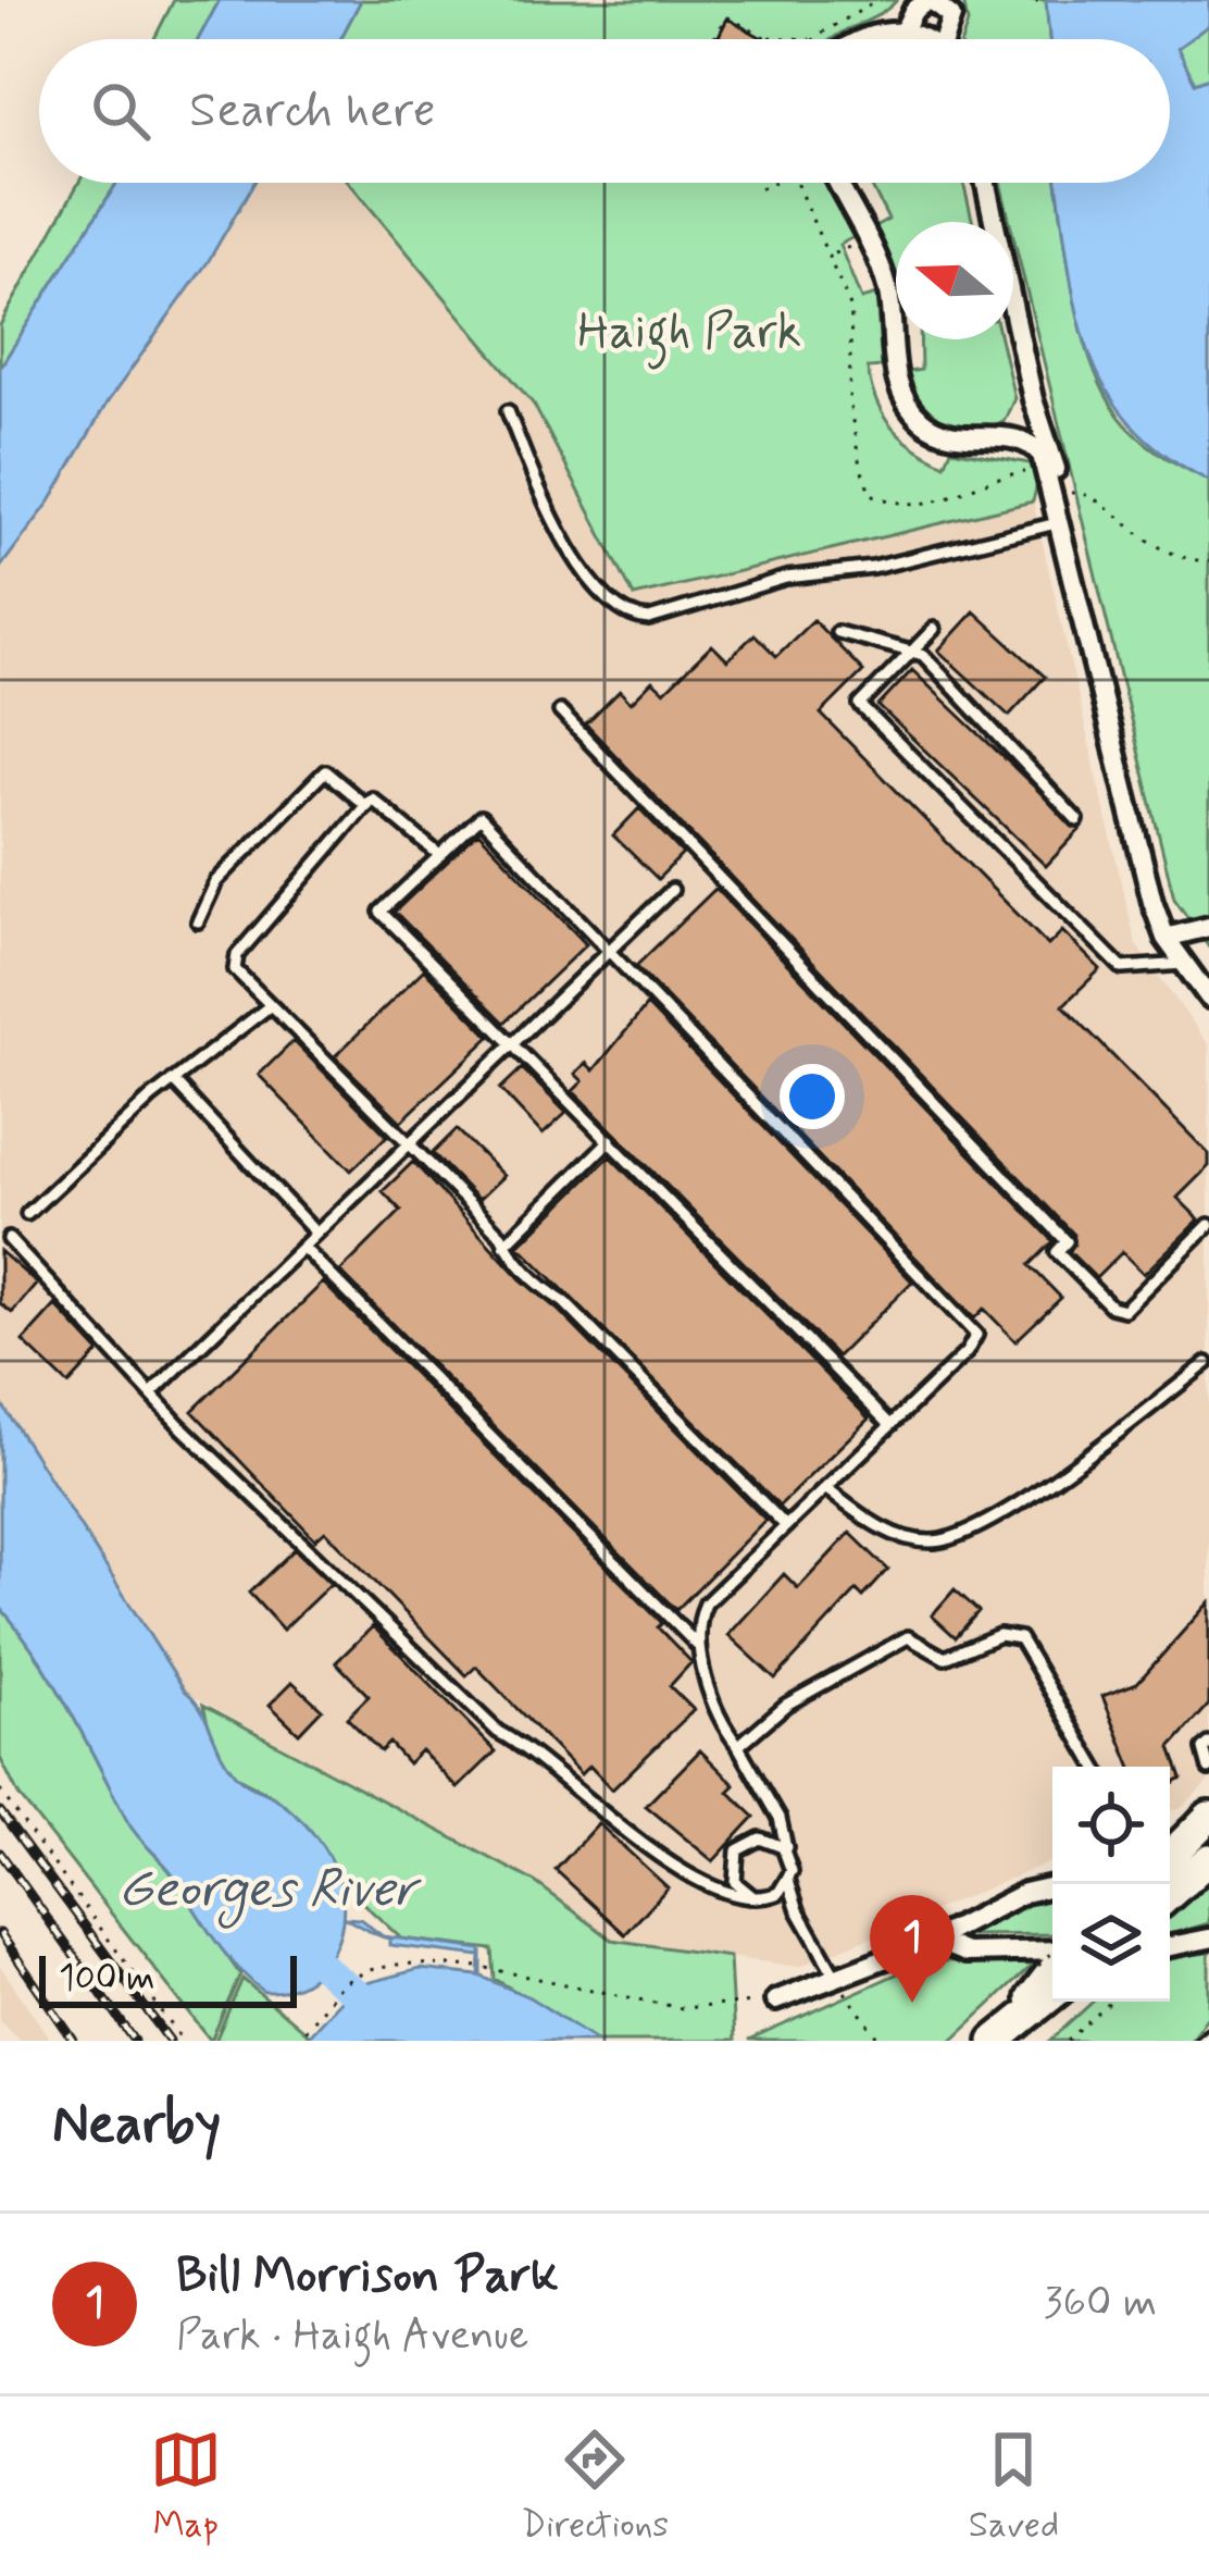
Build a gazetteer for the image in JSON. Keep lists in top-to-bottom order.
{
  "water": ["Georges River"],
  "parks": ["Haigh Park"],
  "scale_bar": "100 m",
  "north": "left",
  "page": {
    "search": "Search here",
    "pins": "1",
    "scale": "100 m",
    "heading": "Nearby",
    "list": [
      {
        "mark": "1",
        "name": "Bill Morrison Park",
        "note": "Park · Haigh Avenue",
        "value": "360 m"
      }
    ],
    "nav": ["Map", "Directions", "Saved"]
  }
}
